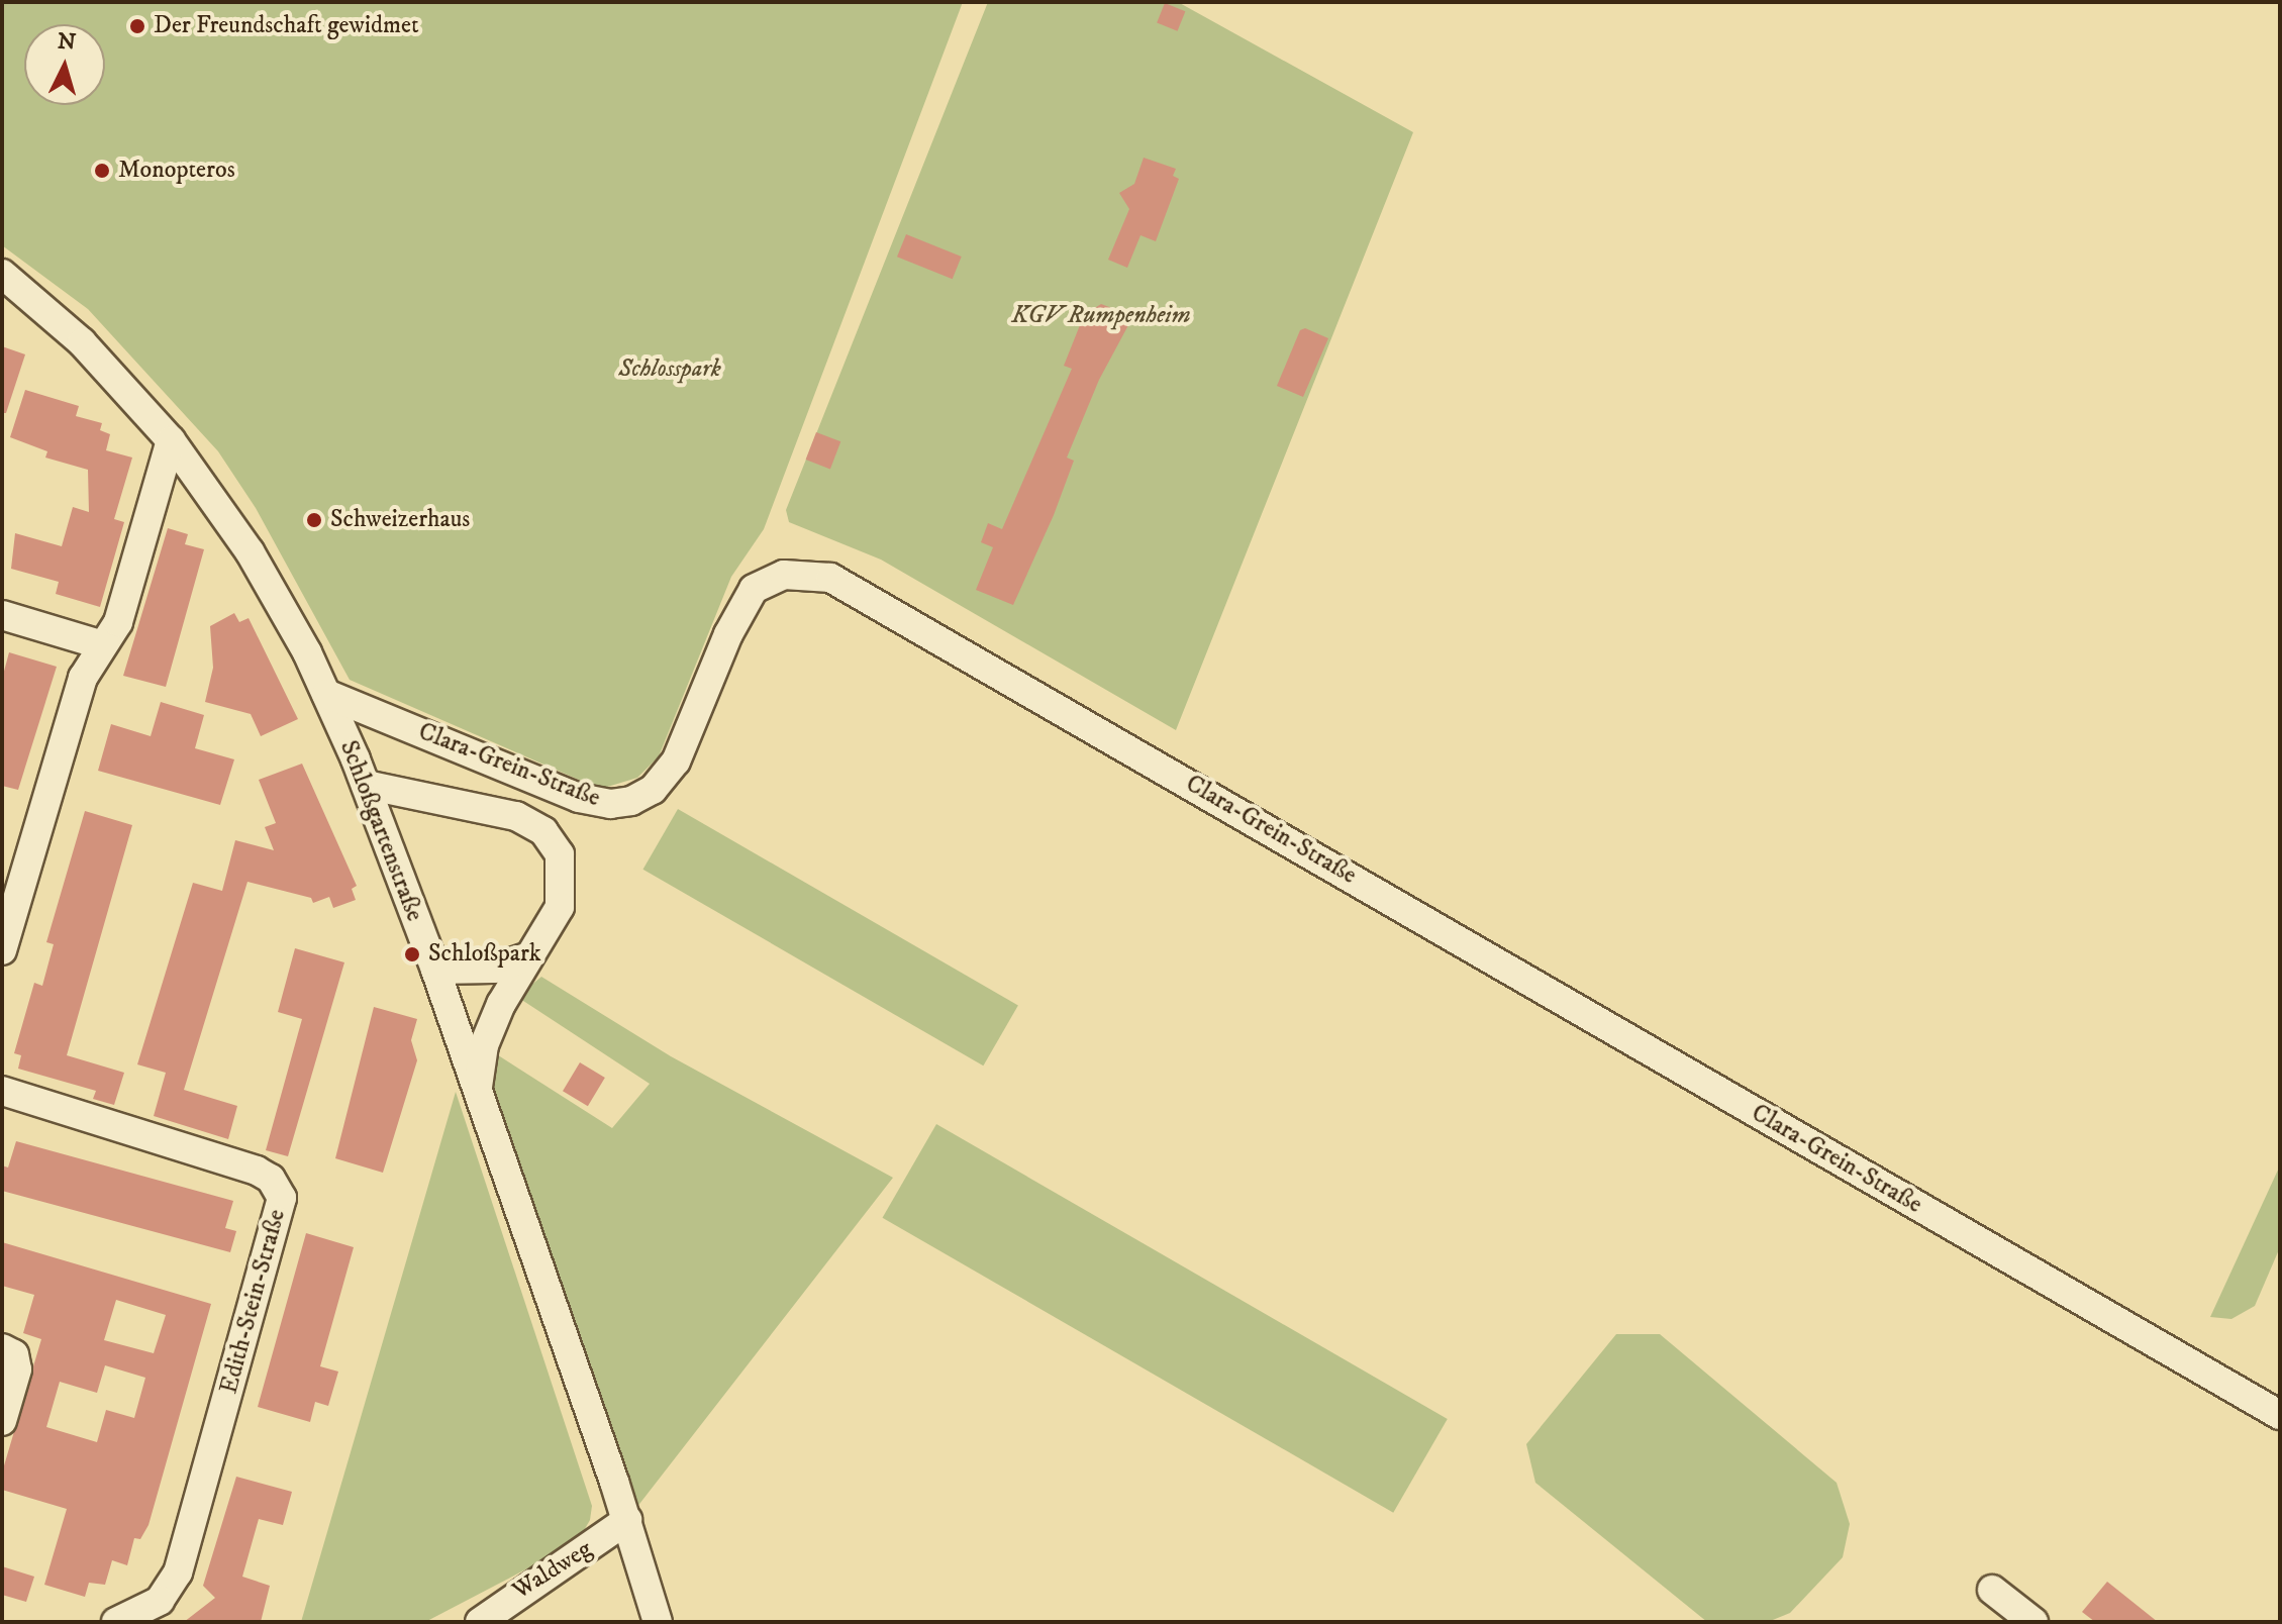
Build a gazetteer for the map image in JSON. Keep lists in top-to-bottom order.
{
  "streets": {
    "street": [
      "Clara-Grein-Straße",
      "Schloßgartenstraße",
      "Edith-Stein-Straße",
      "Waldweg"
    ]
  },
  "crossings": [
    ["Clara-Grein-Straße", "Schloßgartenstraße"],
    ["Schloßgartenstraße", "Waldweg"]
  ],
  "parks": ["KGV Rumpenheim", "Schlosspark"],
  "places": [
    "Der Freundschaft gewidmet",
    "Monopteros",
    "Schweizerhaus",
    "Schloßpark"
  ],
  "north": "top"
}
